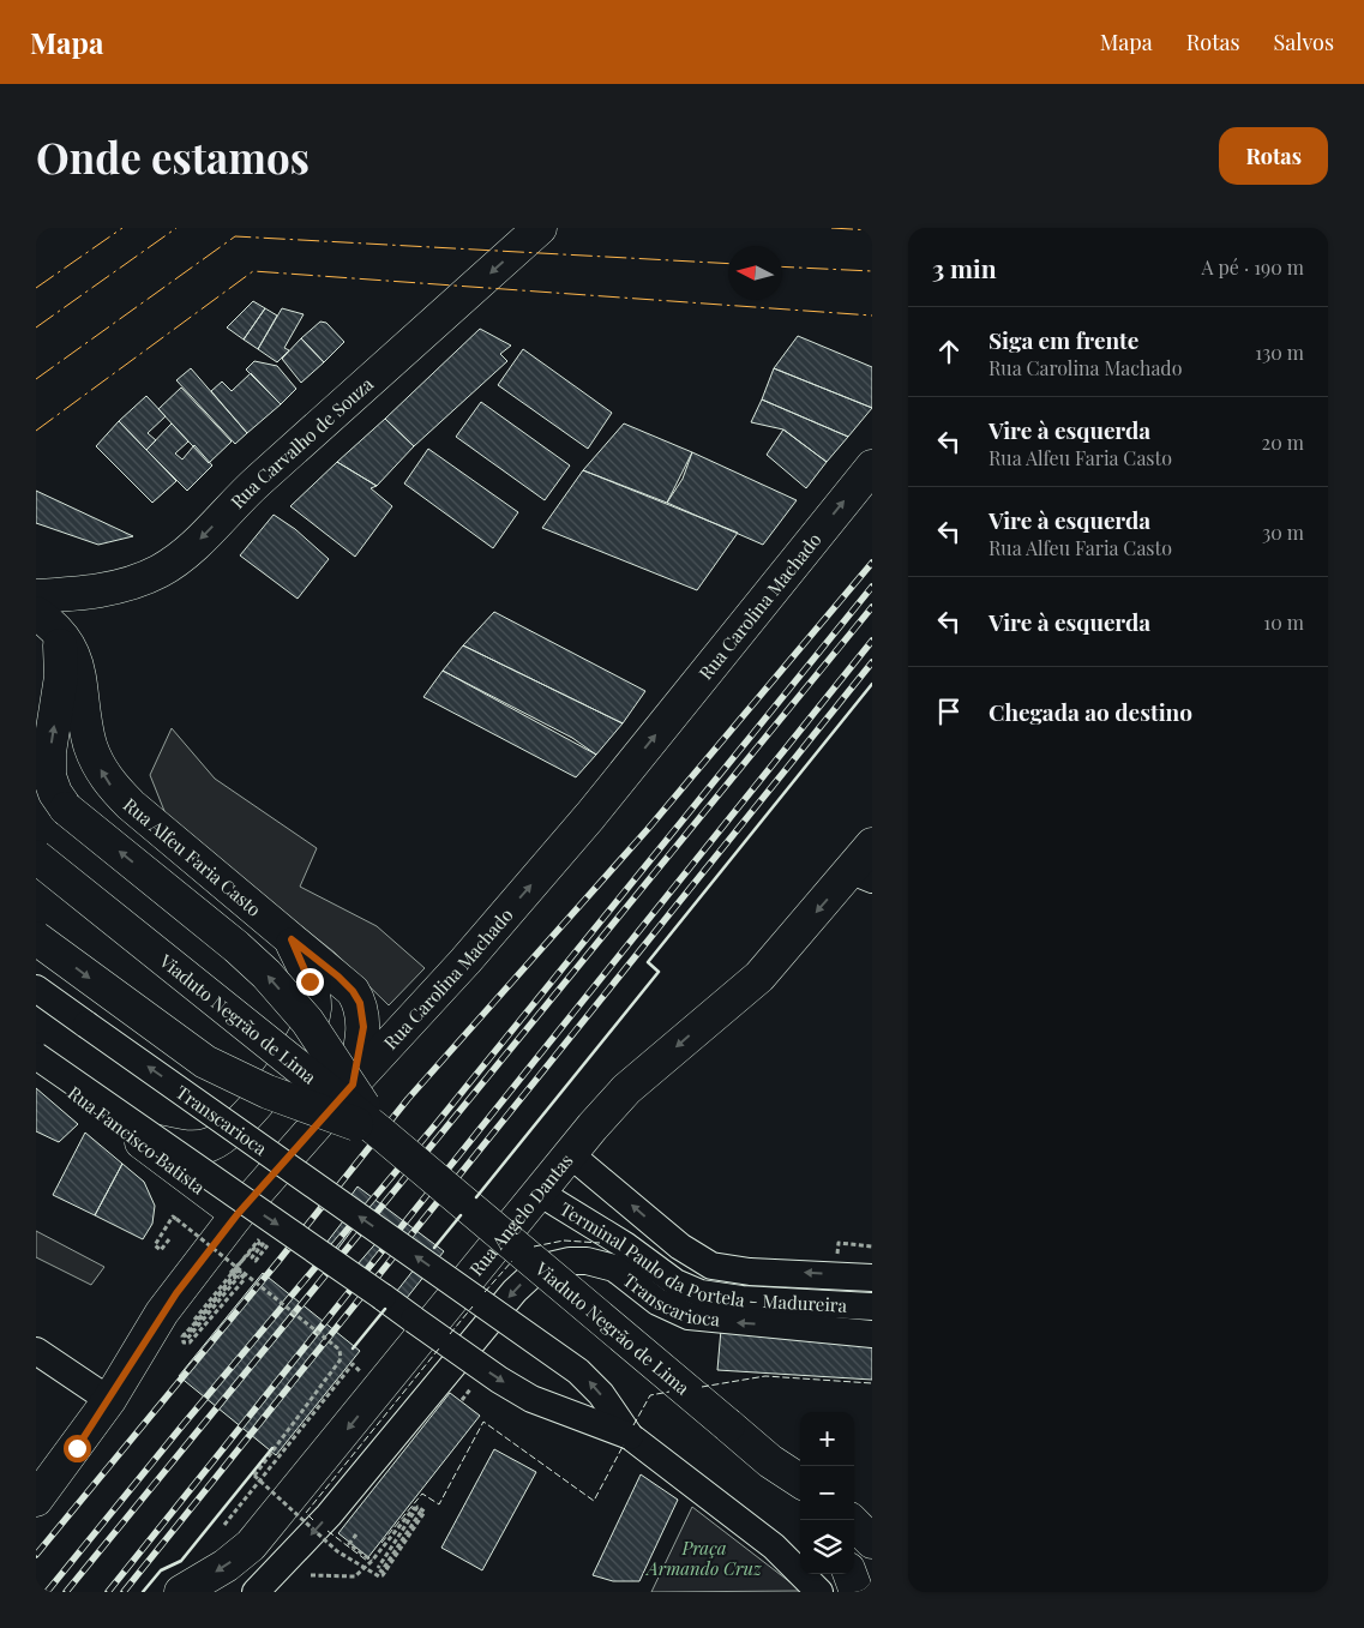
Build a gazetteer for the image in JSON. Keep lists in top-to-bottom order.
{
  "streets": {
    "main road": [
      "Rua Carvalho de Souza",
      "Rua Carolina Machado",
      "Rua Alfeu Faria Casto",
      "Viaduto Negrão de Lima",
      "Rua Fancisco Batista",
      "Rua Angelo Dantas"
    ],
    "street": ["Transcarioca", "Terminal Paulo da Portela - Madureira"]
  },
  "crossings": [
    ["Rua Carolina Machado", "Rua Alfeu Faria Casto"],
    ["Rua Carolina Machado", "Rua Fancisco Batista"],
    ["Rua Angelo Dantas", "Terminal Paulo da Portela - Madureira"]
  ],
  "one_way": ["Rua Carvalho de Souza", "Rua Carolina Machado", "Rua Angelo Dantas"],
  "parks": ["Praça Armando Cruz"],
  "north": "left",
  "page": {
    "header": "Mapa",
    "nav": ["Mapa", "Rotas", "Salvos"],
    "buttons": "Rotas",
    "title": "Onde estamos",
    "heading": ["3 min", "A pé · 190 m"],
    "list": [
      ["Siga em frente", "Rua Carolina Machado", "130 m"],
      ["Vire à esquerda", "Rua Alfeu Faria Casto", "20 m"],
      ["Vire à esquerda", "Rua Alfeu Faria Casto", "30 m"],
      ["Vire à esquerda", "10 m"],
      "Chegada ao destino"
    ],
    "map_buttons": ["+", "−"]
  }
}
